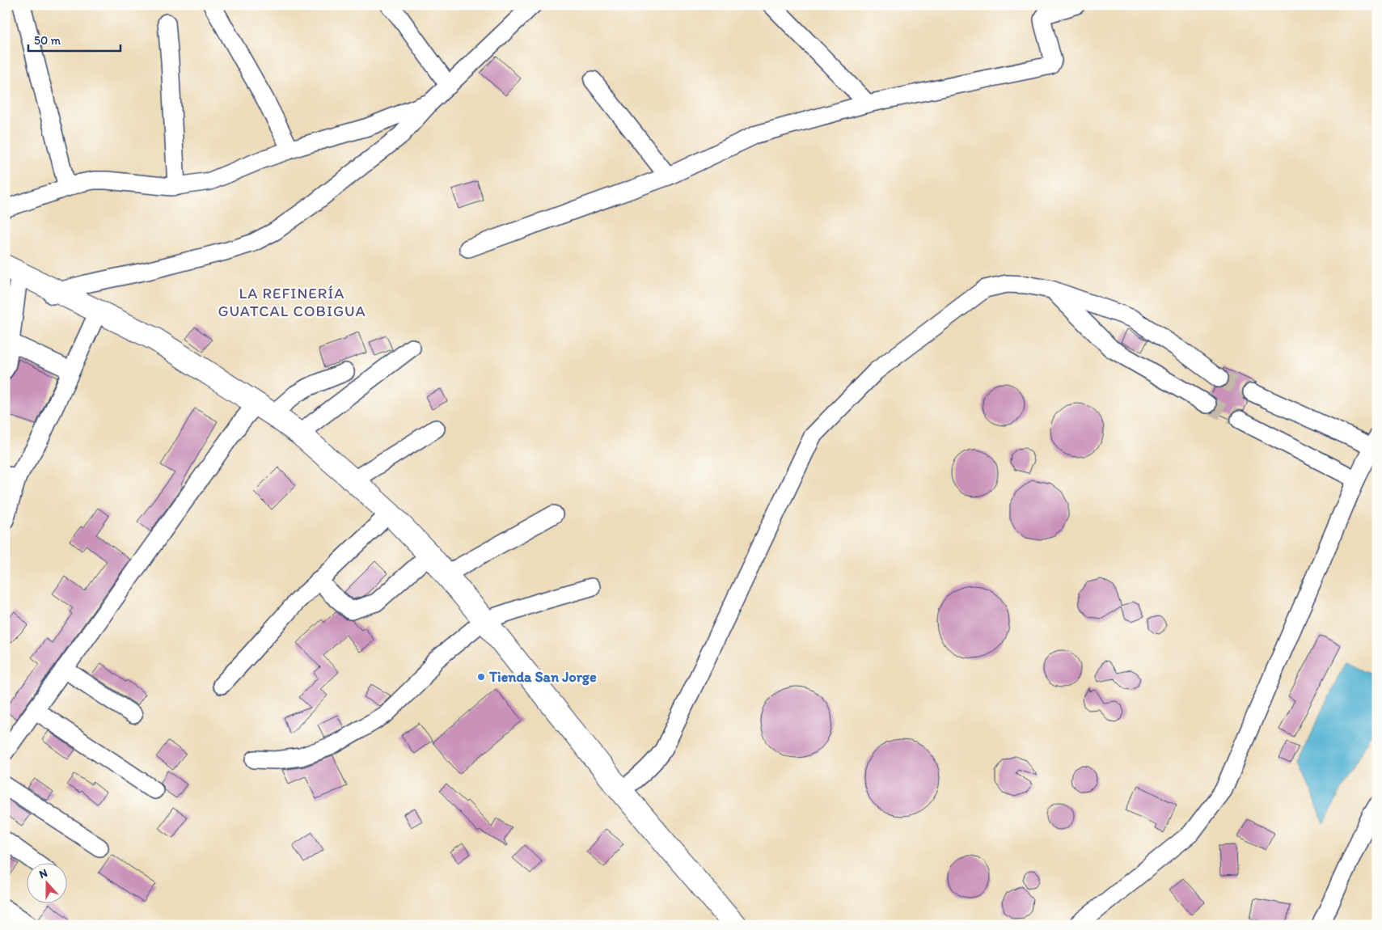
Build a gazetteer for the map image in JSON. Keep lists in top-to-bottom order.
{
  "districts": ["LA REFINERÍA GUATCAL COBIGUA"],
  "places": ["Tienda San Jorge"],
  "scale_bar": "50 m",
  "north": "top"
}
